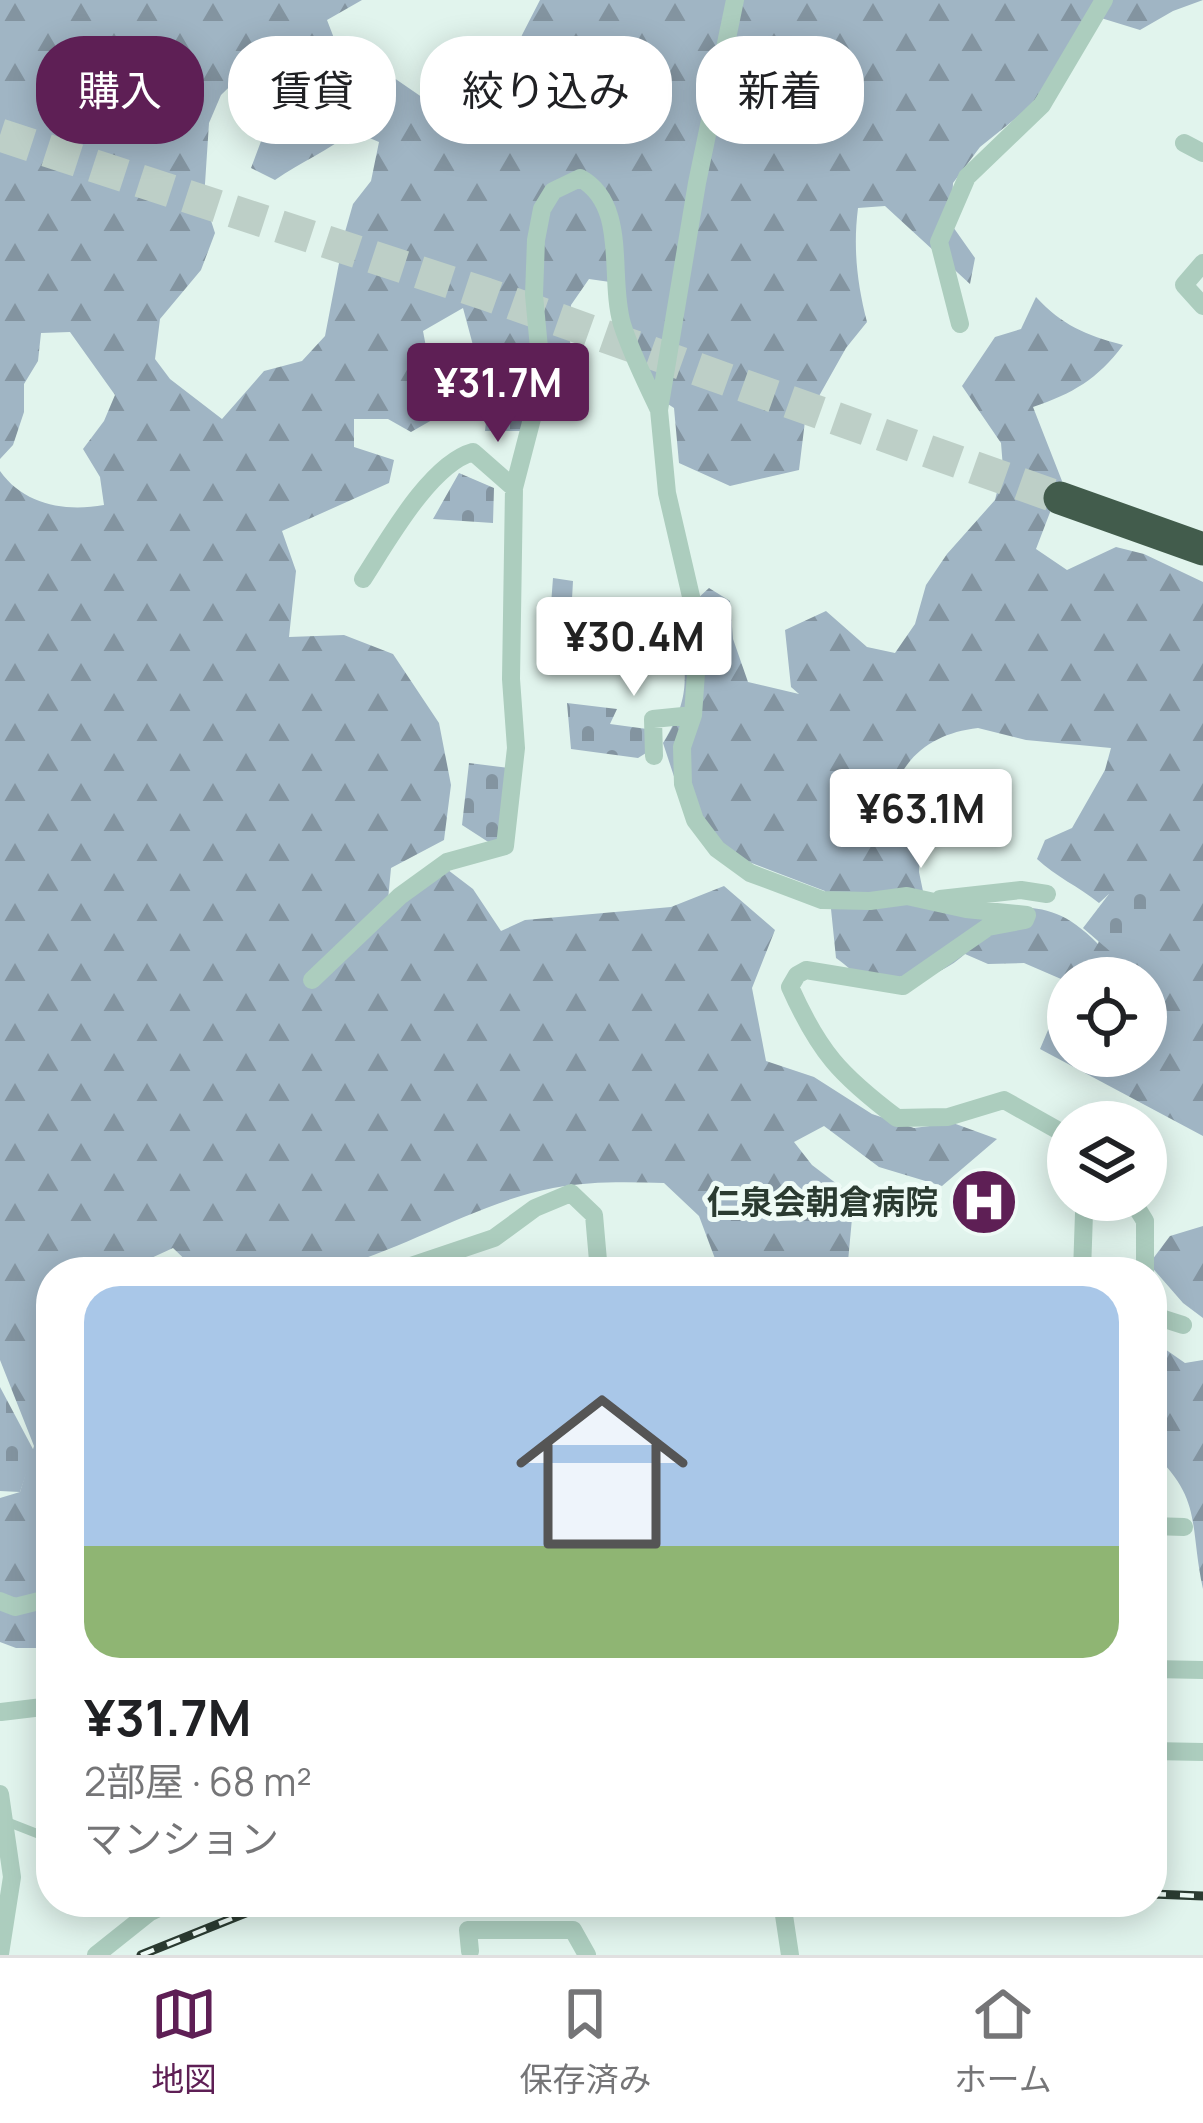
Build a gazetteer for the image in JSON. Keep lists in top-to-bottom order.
{
  "places": {
    "hospital": ["仁泉会朝倉病院"]
  },
  "page": {
    "chip": [
      "購入",
      "賃貸",
      "絞り込み",
      "新着"
    ],
    "price": ["¥31.7M", "¥30.4M", "¥63.1M"],
    "list": [
      {
        "name": "¥31.7M",
        "note": "2部屋 · 68 m² · マンション"
      }
    ],
    "tabs": ["地図", "保存済み", "ホーム"]
  }
}
